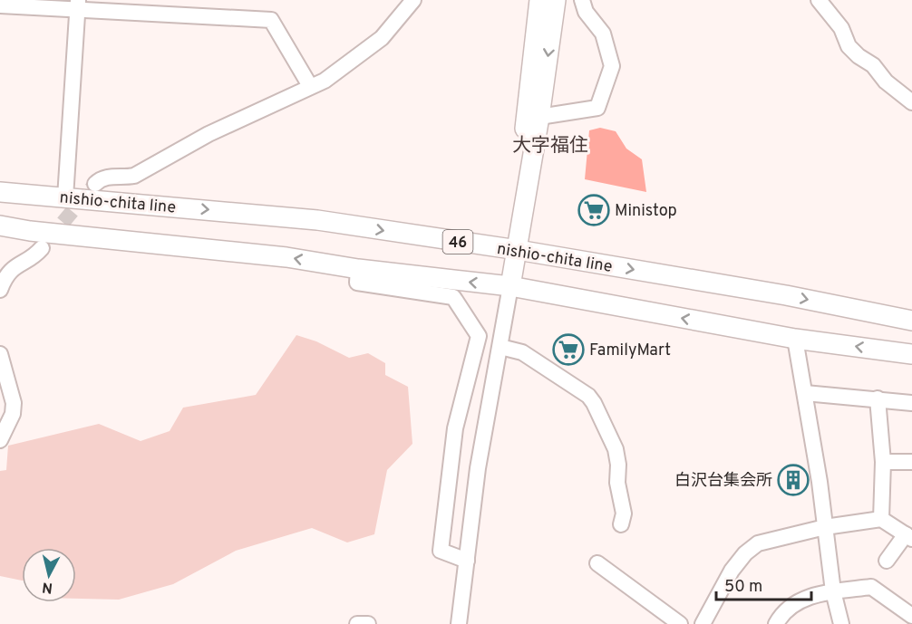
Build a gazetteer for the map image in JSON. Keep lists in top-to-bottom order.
{
  "streets": {
    "main road": ["nishio-chita line", "46"]
  },
  "districts": ["大字福住"],
  "places": {
    "supermarket": ["Ministop", "FamilyMart"],
    "building": ["白沢台集会所"]
  },
  "scale_bar": "50 m",
  "north": "bottom"
}
